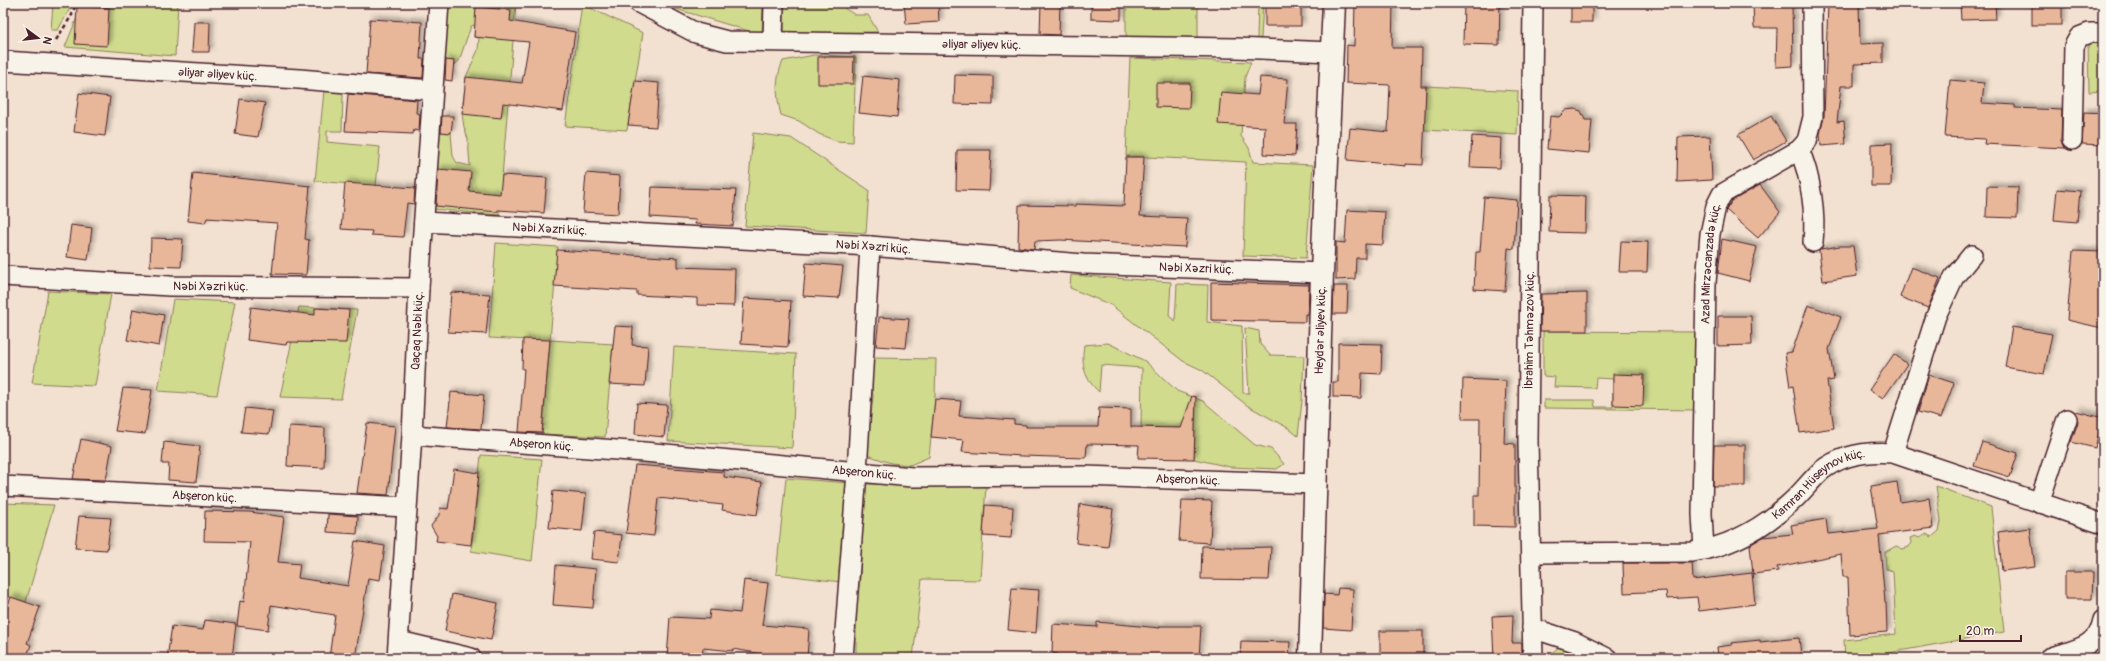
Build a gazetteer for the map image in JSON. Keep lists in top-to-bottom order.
{
  "streets": {
    "street": [
      "Əliyar Əliyev küç.",
      "Nəbi Xəzri küç.",
      "Azad Mirzəcanzadə küç.",
      "Qaçaq Nəbi küç.",
      "Heydər Əliyev küç.",
      "İbrahim Təhməzov küç.",
      "Abşeron küç.",
      "Kamran Hüseynov küç."
    ]
  },
  "crossings": [
    ["Əliyar Əliyev küç.", "Qaçaq Nəbi küç."],
    ["Əliyar Əliyev küç.", "Heydər Əliyev küç."],
    ["Nəbi Xəzri küç.", "Qaçaq Nəbi küç."],
    ["Nəbi Xəzri küç.", "Heydər Əliyev küç."],
    ["Azad Mirzəcanzadə küç.", "Kamran Hüseynov küç."],
    ["Qaçaq Nəbi küç.", "Abşeron küç."],
    ["Heydər Əliyev küç.", "Abşeron küç."],
    ["İbrahim Təhməzov küç.", "Kamran Hüseynov küç."]
  ],
  "scale_bar": "20 m",
  "north": "right"
}
